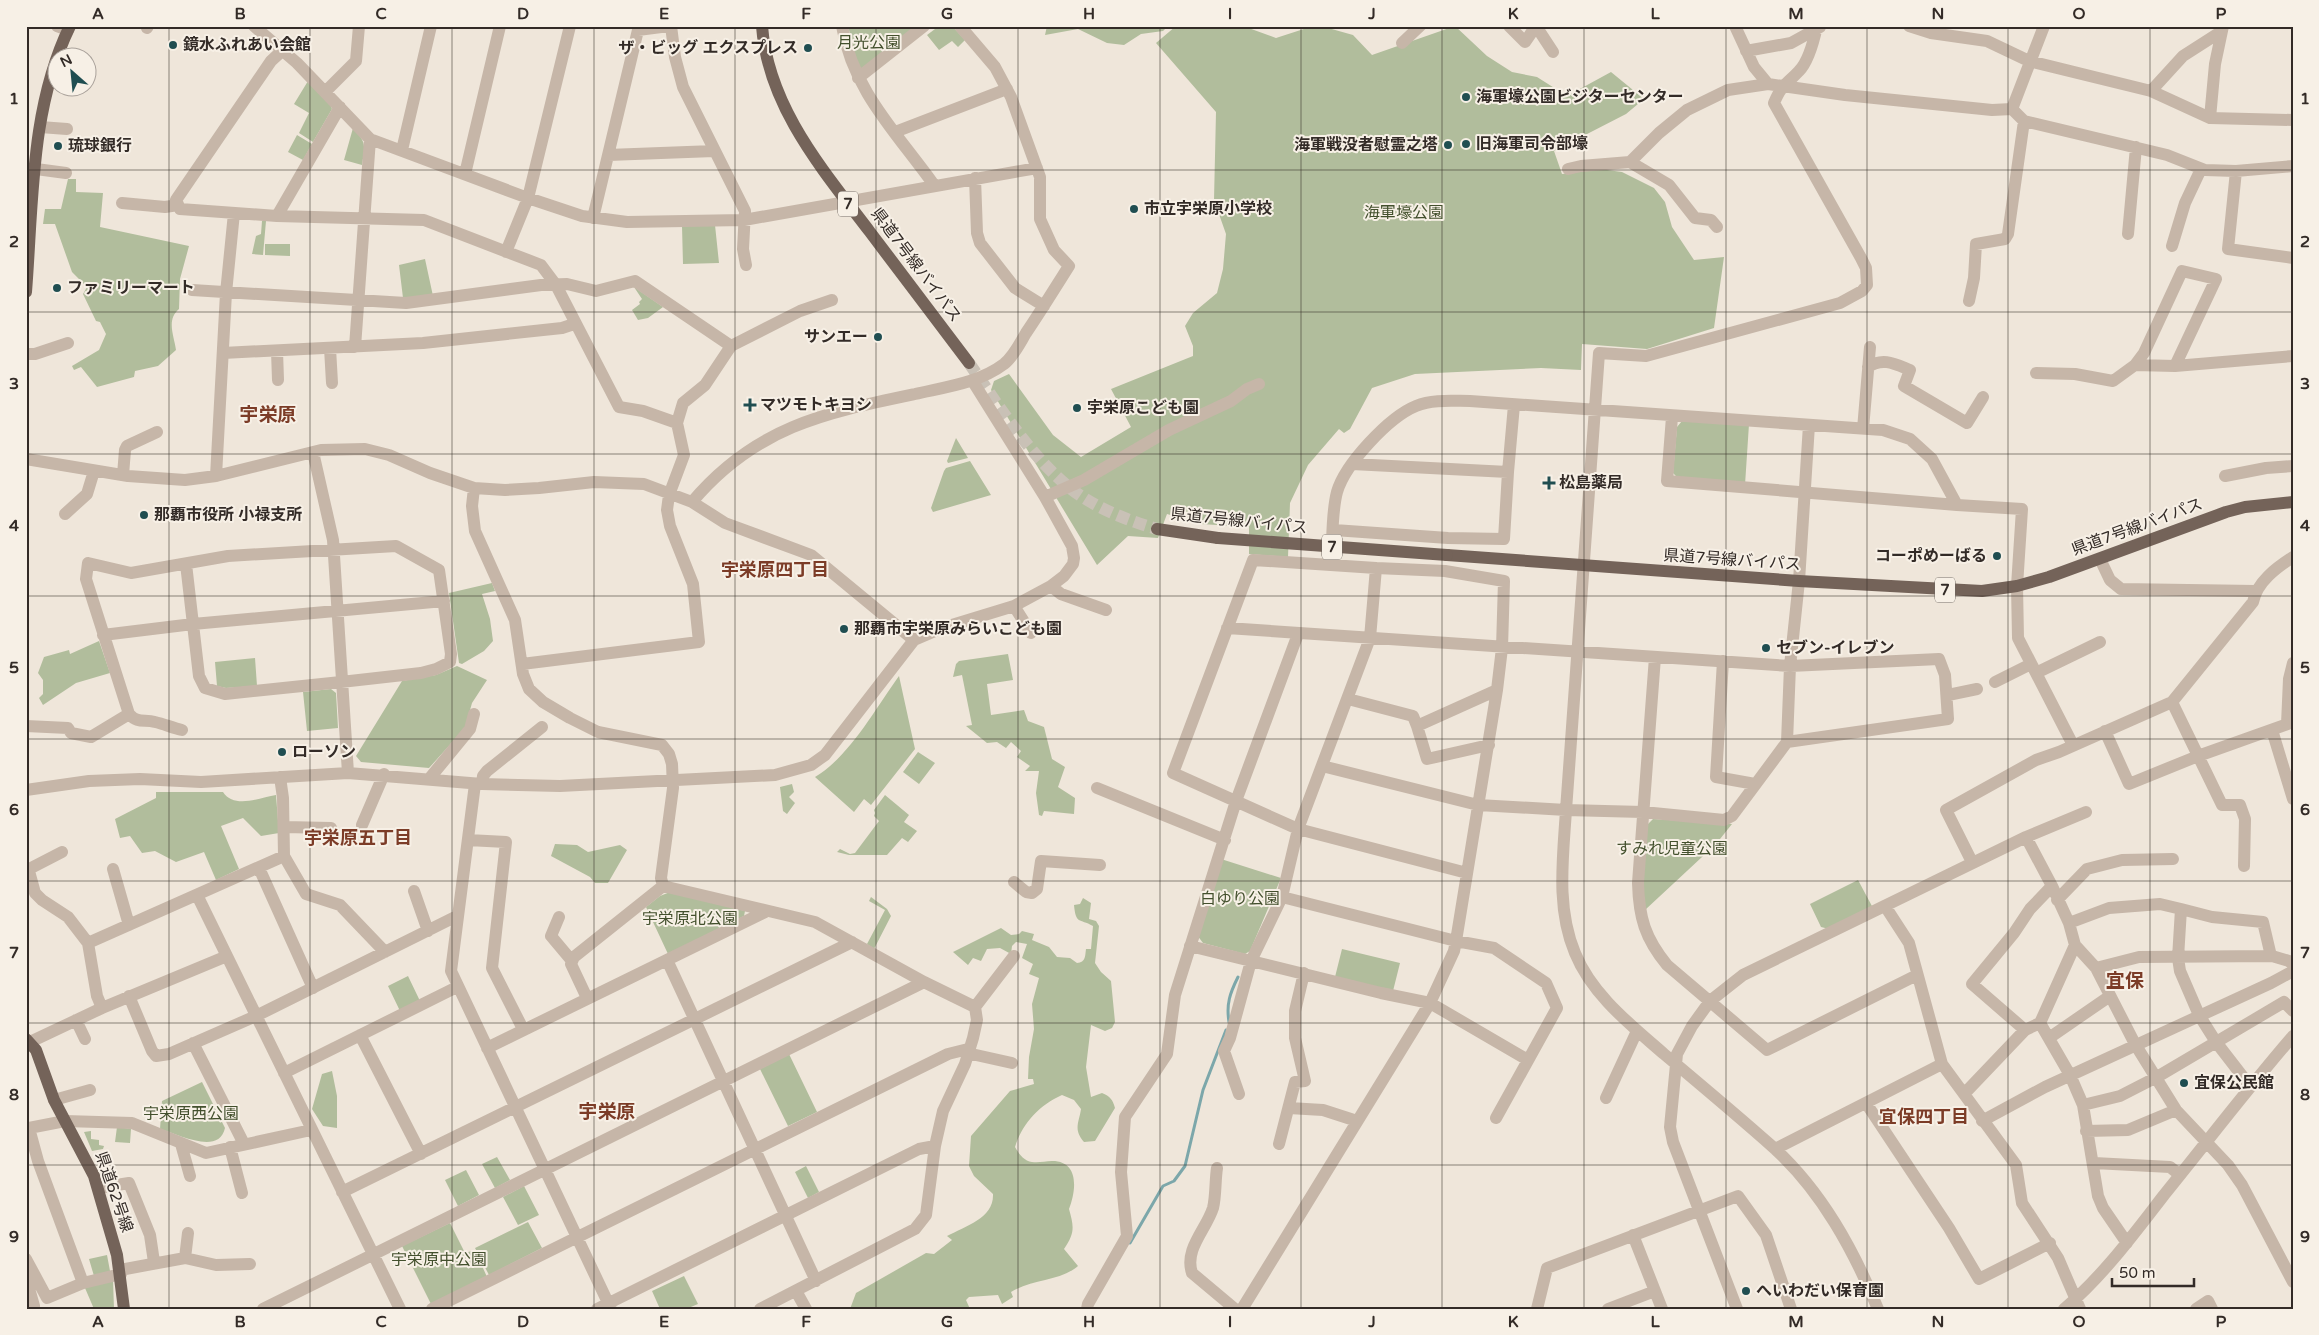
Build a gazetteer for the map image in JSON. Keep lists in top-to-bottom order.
{
  "streets": {
    "main road": ["7", "県道7号線バイパス", "県道62号線"]
  },
  "districts": [
    "宇栄原",
    "宇栄原四丁目",
    "宇栄原五丁目",
    "宜保",
    "宇栄原",
    "宜保四丁目"
  ],
  "parks": [
    "月光公園",
    "海軍壕公園",
    "すみれ児童公園",
    "白ゆり公園",
    "宇栄原北公園",
    "宇栄原西公園",
    "宇栄原中公園"
  ],
  "places": {
    "other": [
      "鏡水ふれあい会館",
      "ザ・ビッグ エクスプレス",
      "海軍壕公園ビジターセンター",
      "旧海軍司令部壕",
      "海軍戦没者慰霊之塔",
      "琉球銀行",
      "市立宇栄原小学校",
      "ファミリーマート",
      "サンエー",
      "宇栄原こども園",
      "那覇市役所 小禄支所",
      "コーポめーばる",
      "那覇市宇栄原みらいこども園",
      "セブン-イレブン",
      "ローソン",
      "宜保公民館",
      "へいわだい保育園"
    ],
    "health": ["マツモトキヨシ", "松島薬局"]
  },
  "scale_bar": "50 m",
  "north": "top left",
  "grid": {
    "columns": [
      "A",
      "B",
      "C",
      "D",
      "E",
      "F",
      "G",
      "H",
      "I",
      "J",
      "K",
      "L",
      "M",
      "N",
      "O",
      "P"
    ],
    "rows": [
      "1",
      "2",
      "3",
      "4",
      "5",
      "6",
      "7",
      "8",
      "9"
    ]
  }
}
